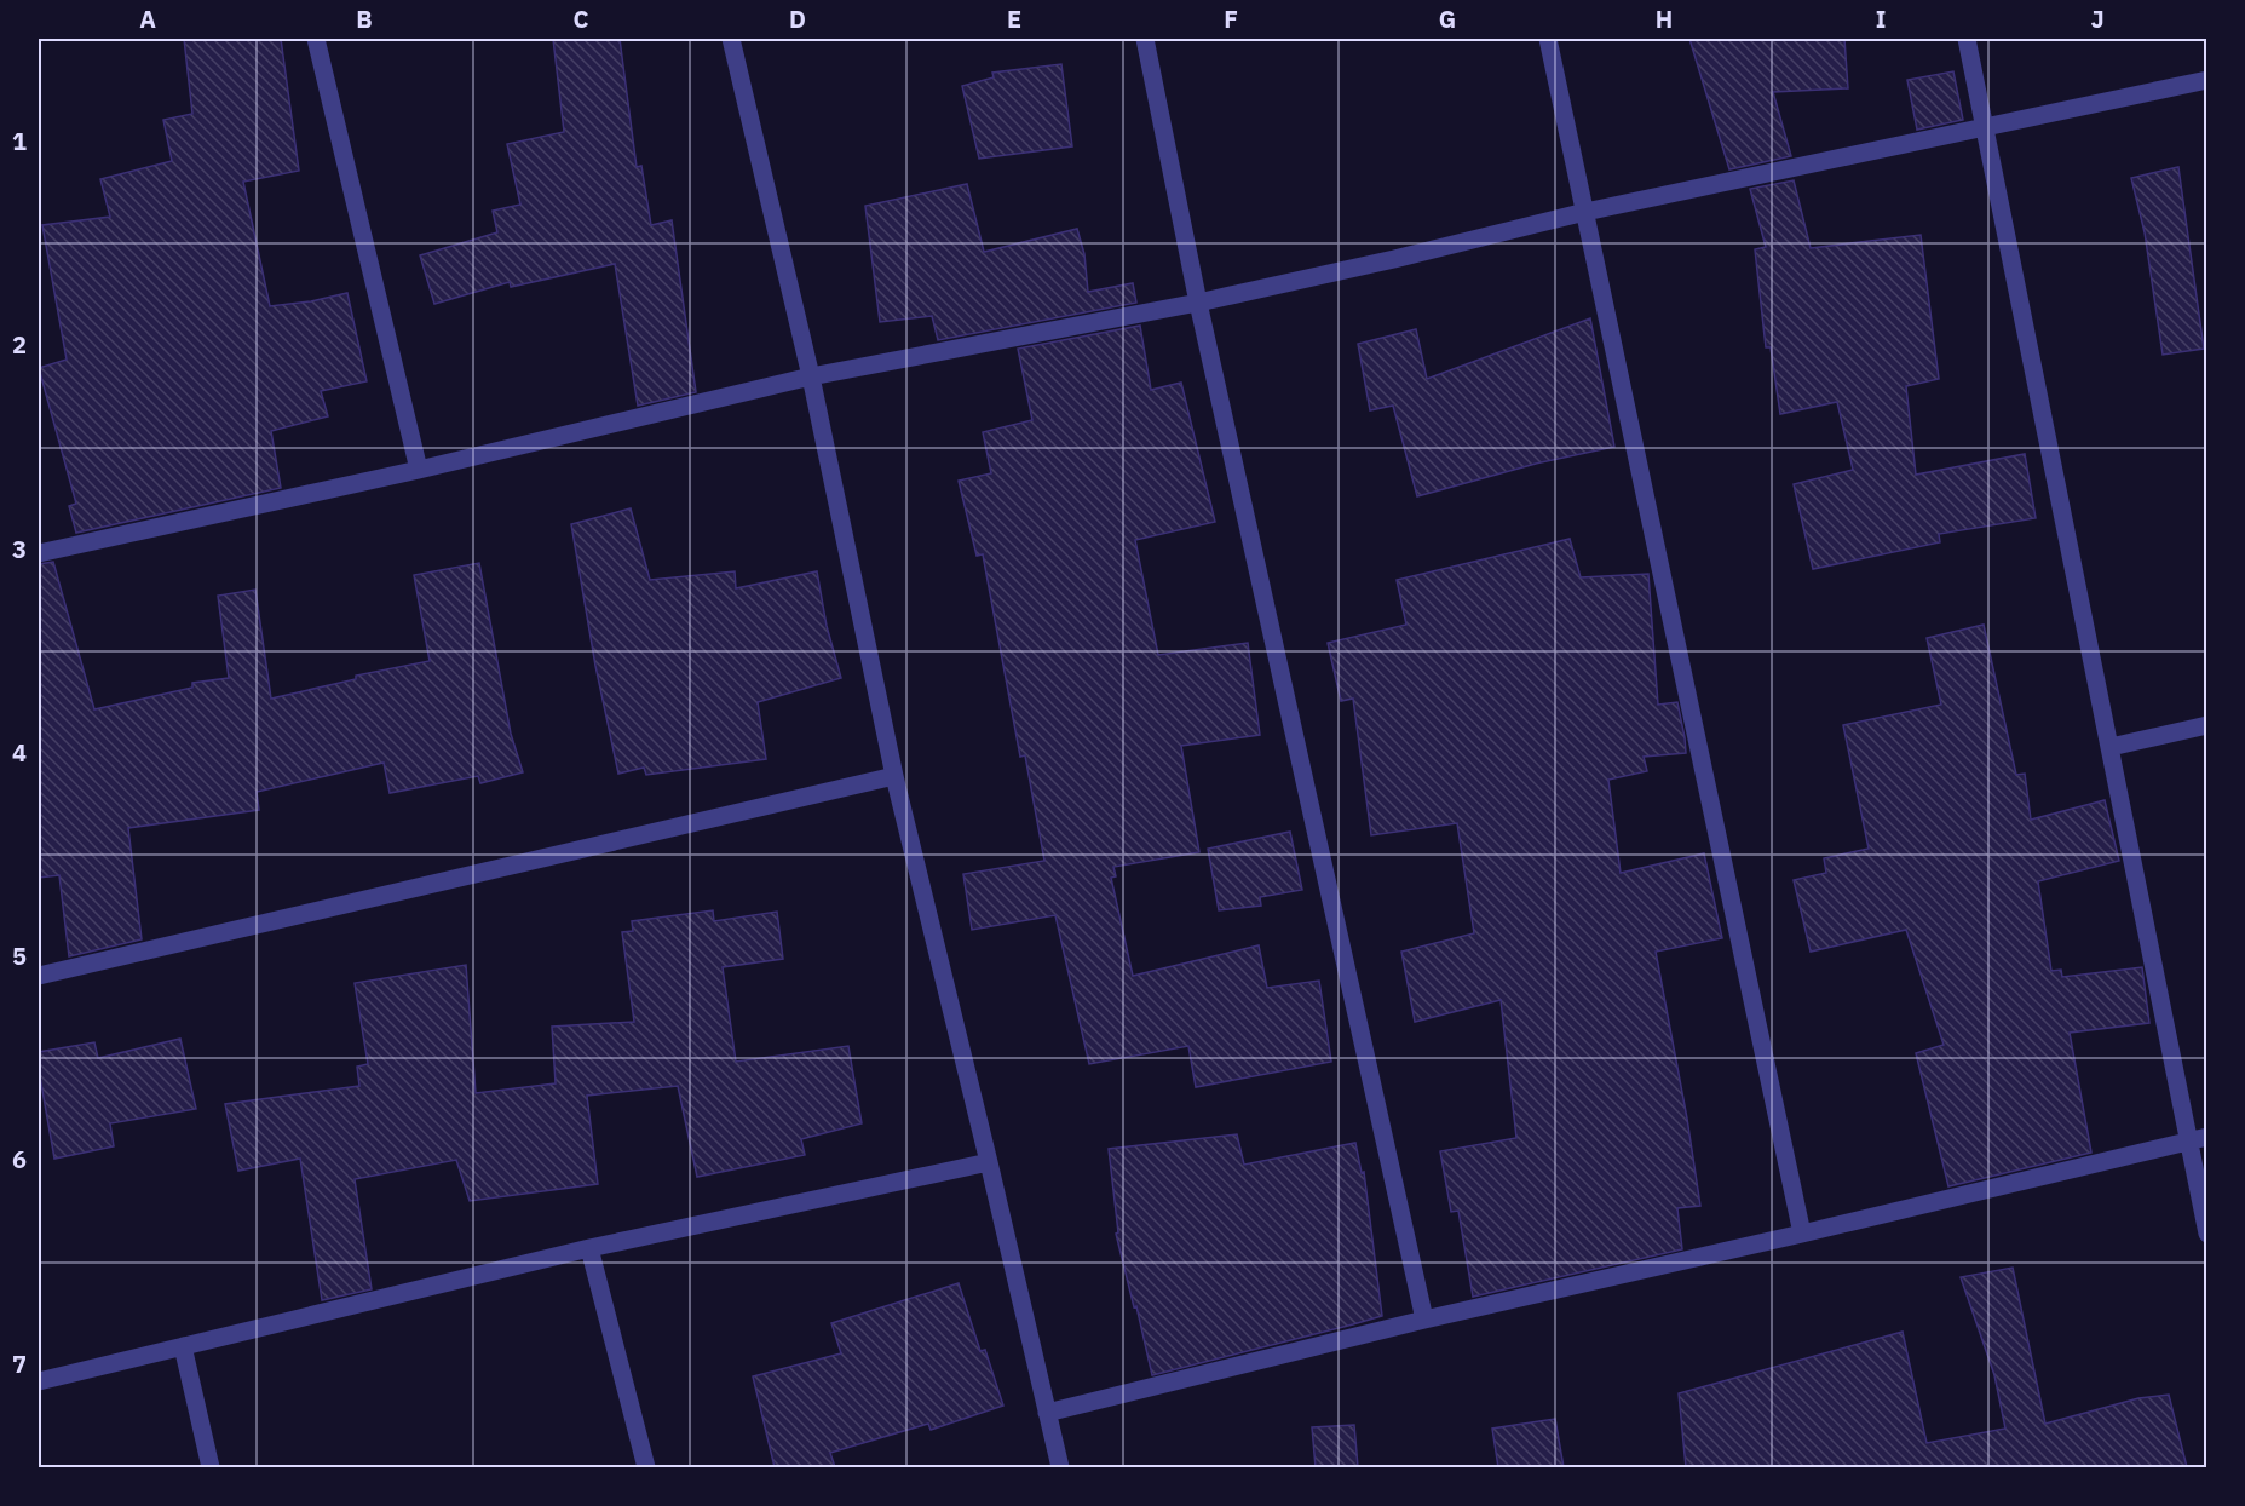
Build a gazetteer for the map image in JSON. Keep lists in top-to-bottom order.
{
  "grid": {
    "columns": [
      "A",
      "B",
      "C",
      "D",
      "E",
      "F",
      "G",
      "H",
      "I",
      "J"
    ],
    "rows": [
      "1",
      "2",
      "3",
      "4",
      "5",
      "6",
      "7"
    ]
  }
}
